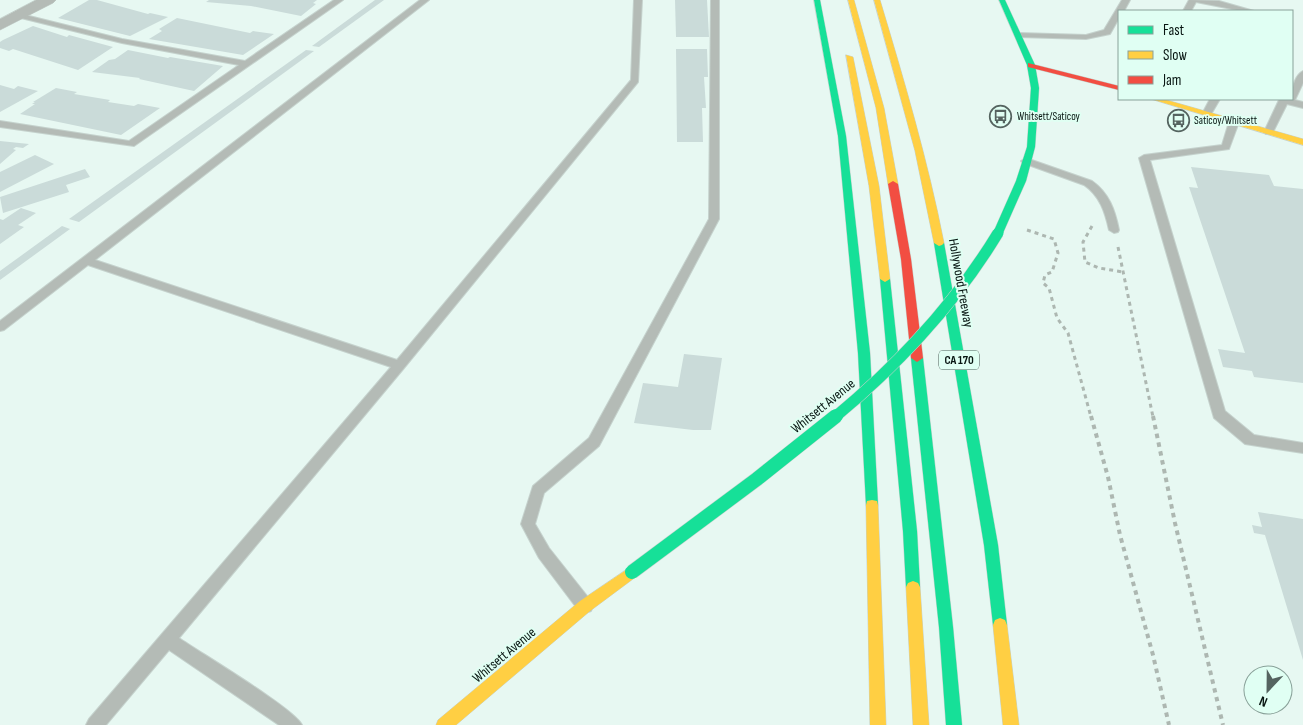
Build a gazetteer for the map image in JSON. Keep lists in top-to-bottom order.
{
  "streets": {
    "main road": ["Hollywood Freeway", "CA 170", "Whitsett Avenue"]
  },
  "places": {
    "bus stop": ["Whitsett/Saticoy", "Saticoy/Whitsett"]
  },
  "legend": ["Fast", "Slow", "Jam"],
  "north": "bottom"
}
